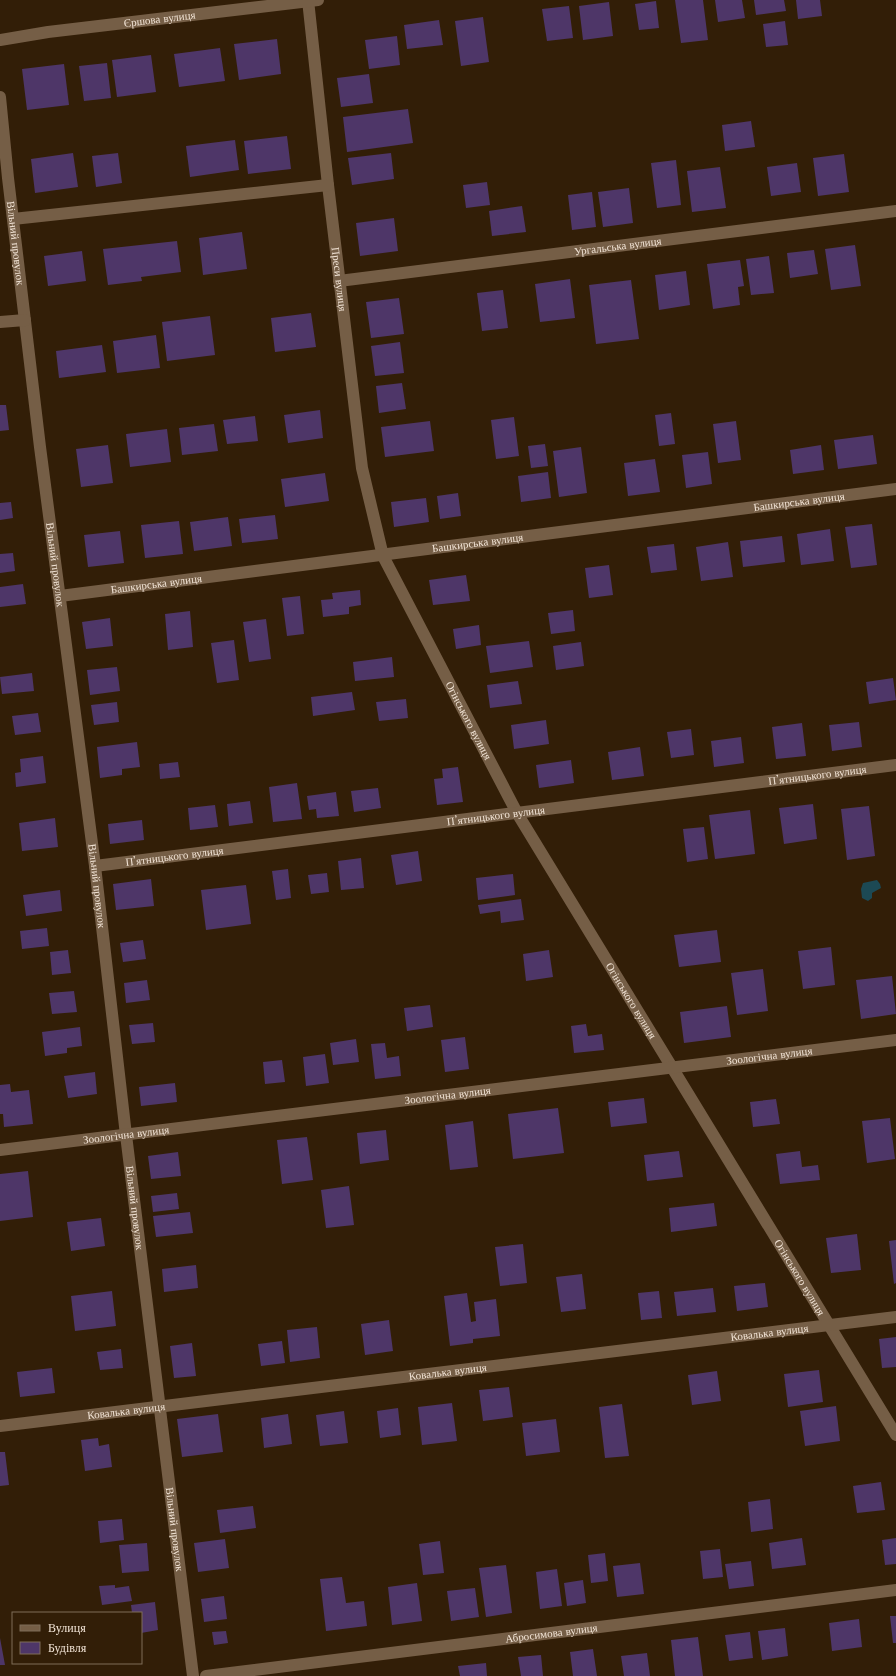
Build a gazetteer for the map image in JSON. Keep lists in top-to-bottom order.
{
  "streets": {
    "street": [
      "Єршова вулиця",
      "Вільний провулок",
      "Ургальська вулиця",
      "Преси вулиця",
      "Башкирська вулиця",
      "Огінського вулиця",
      "П’ятницького вулиця",
      "Зоологічна вулиця",
      "Ковалька вулиця",
      "Абросимова вулиця"
    ]
  },
  "crossings": [
    ["Єршова вулиця", "Преси вулиця"],
    ["Вільний провулок", "Башкирська вулиця"],
    ["Вільний провулок", "П’ятницького вулиця"],
    ["Вільний провулок", "Зоологічна вулиця"],
    ["Вільний провулок", "Ковалька вулиця"],
    ["Ургальська вулиця", "Преси вулиця"],
    ["Преси вулиця", "Башкирська вулиця"],
    ["Преси вулиця", "Огінського вулиця"],
    ["Башкирська вулиця", "Огінського вулиця"],
    ["Огінського вулиця", "П’ятницького вулиця"],
    ["Огінського вулиця", "Зоологічна вулиця"],
    ["Огінського вулиця", "Ковалька вулиця"]
  ],
  "legend": ["Вулиця", "Будівля"]
}
